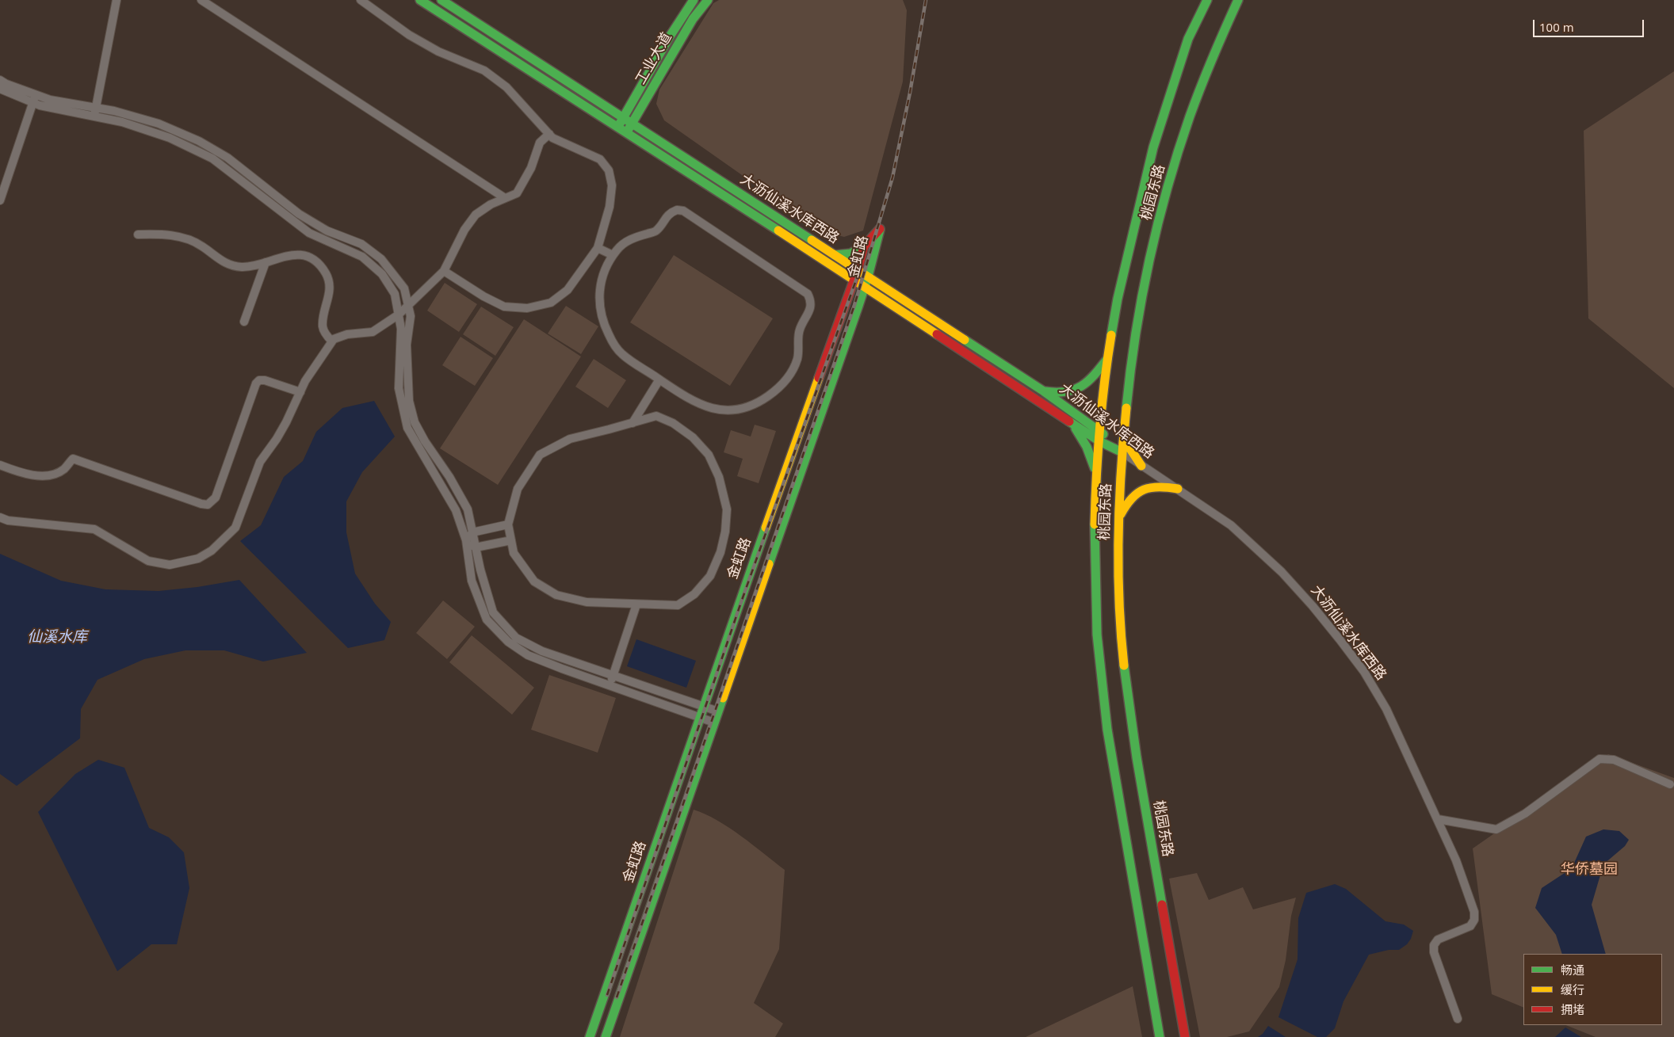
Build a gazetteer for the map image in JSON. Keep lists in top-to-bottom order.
{
  "streets": {
    "street": [
      "工业大道",
      "桃园东路",
      "大沥仙溪水库西路",
      "金虹路"
    ]
  },
  "crossings": [
    ["工业大道", "大沥仙溪水库西路"],
    ["桃园东路", "大沥仙溪水库西路"],
    ["大沥仙溪水库西路", "金虹路"]
  ],
  "water": ["仙溪水库"],
  "parks": ["华侨墓园"],
  "legend": ["畅通", "缓行", "拥堵"],
  "scale_bar": "100 m"
}
